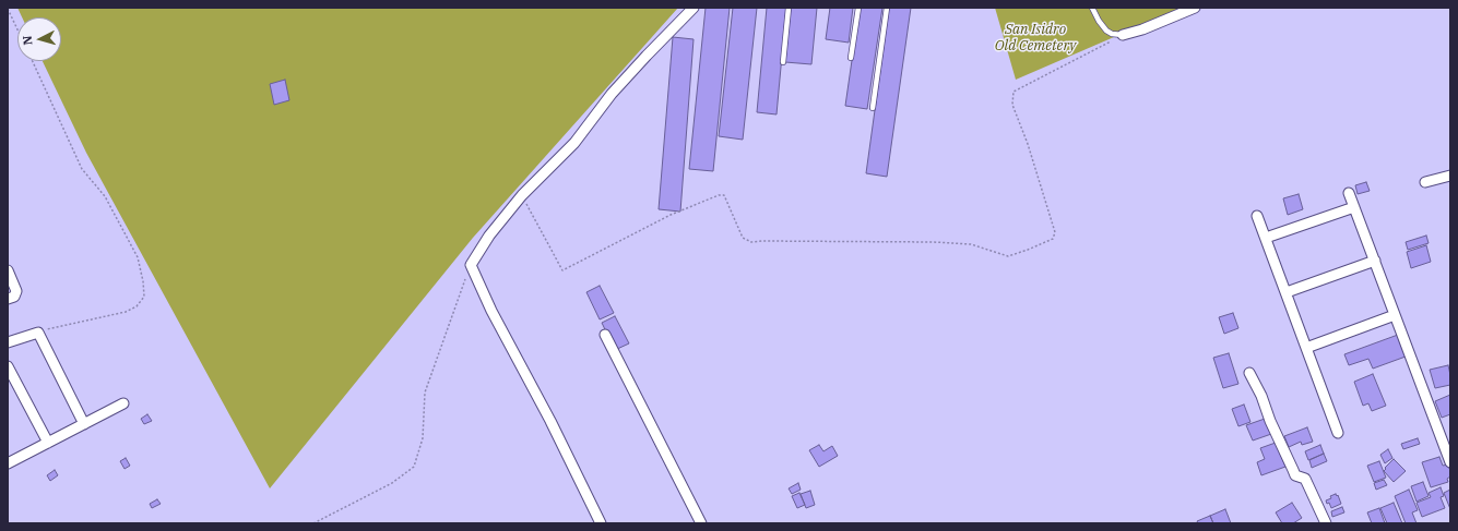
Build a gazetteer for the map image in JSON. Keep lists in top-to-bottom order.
{
  "parks": ["San Isidro Old Cemetery"],
  "north": "left"
}
